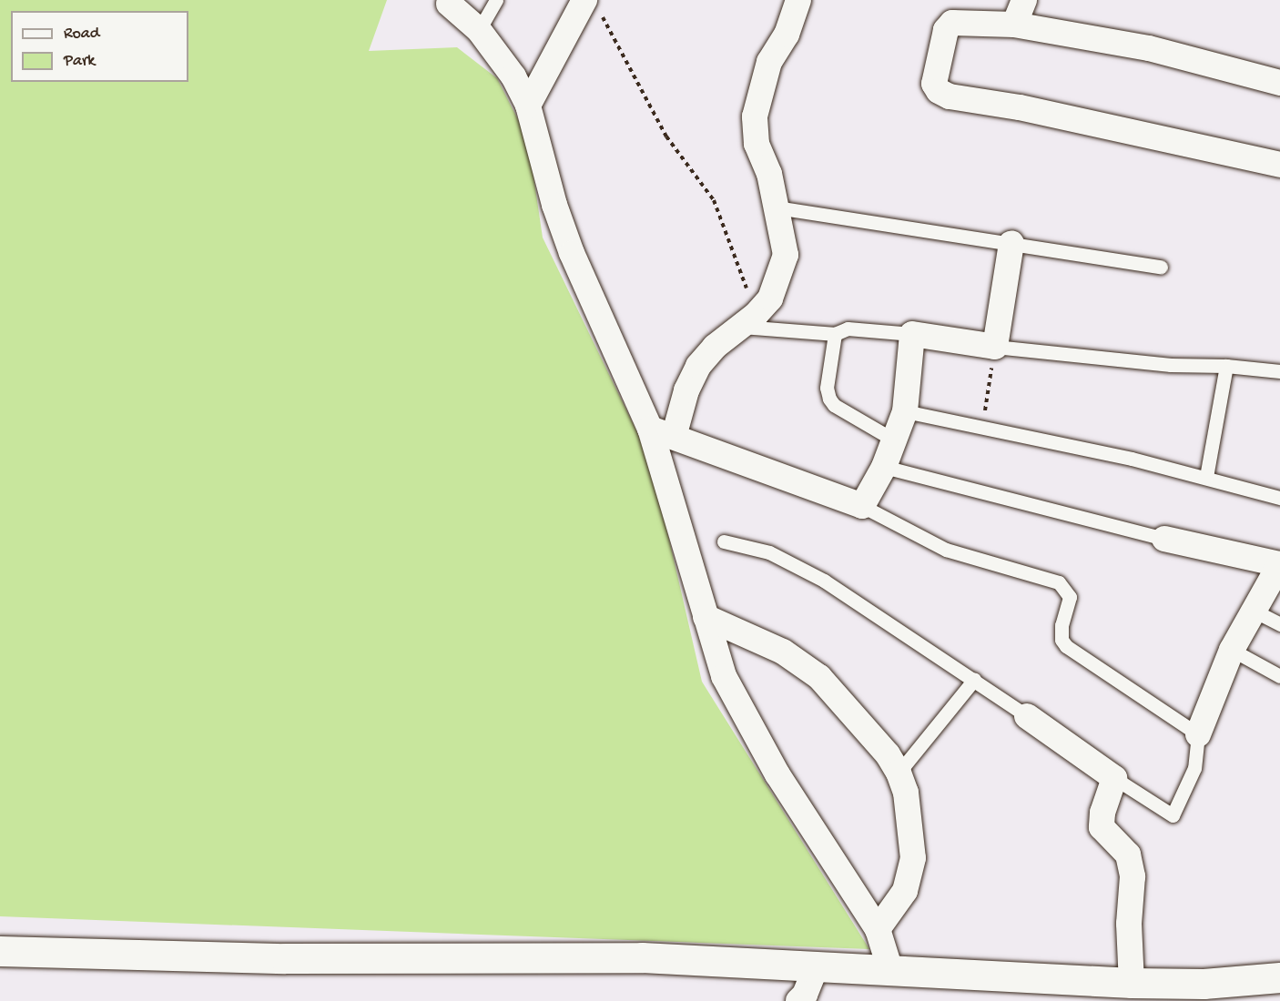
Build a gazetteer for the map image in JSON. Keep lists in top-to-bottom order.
{
  "legend": ["Road", "Park"]
}
